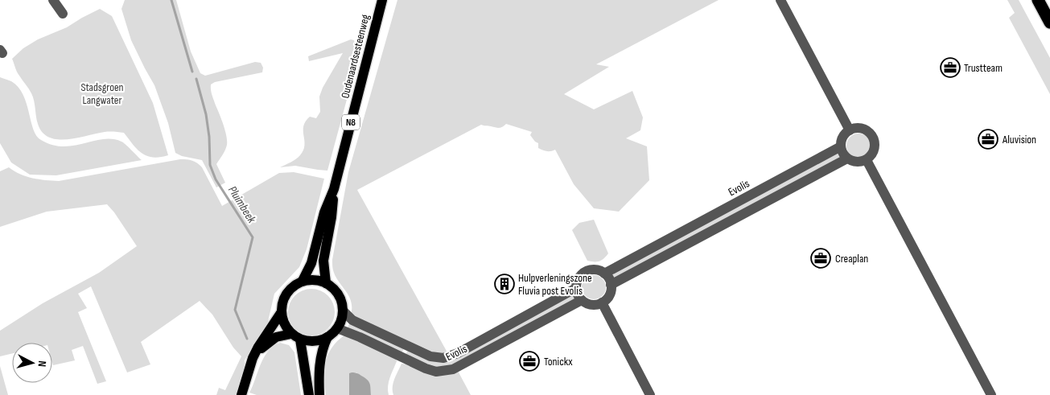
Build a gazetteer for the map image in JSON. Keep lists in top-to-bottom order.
{
  "streets": {
    "main road": ["Oudenaardsesteenweg", "N8"],
    "street": ["Evolis"]
  },
  "crossings": [
    ["Oudenaardsesteenweg", "N8"],
    ["Oudenaardsesteenweg", "Evolis"],
    ["N8", "Evolis"]
  ],
  "water": ["Pluimbeek"],
  "parks": ["Stadsgroen Langwater"],
  "places": {
    "office": [
      "Trustteam",
      "Aluvision",
      "Creaplan",
      "Tonickx"
    ],
    "building": ["Hulpverleningszone Fluvia post Evolis"]
  },
  "north": "right"
}
